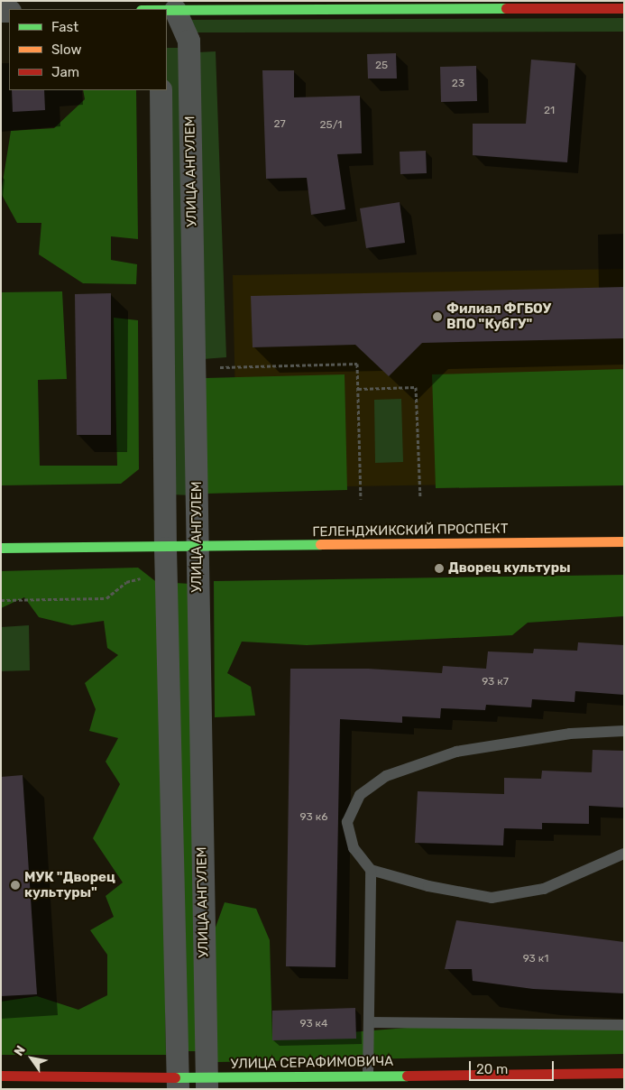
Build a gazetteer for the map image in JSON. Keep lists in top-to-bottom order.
{
  "streets": {
    "street": ["УЛИЦА АНГУЛЕМ", "ГЕЛЕНДЖИКСКИЙ ПРОСПЕКТ", "УЛИЦА СЕРАФИМОВИЧА"]
  },
  "crossings": [
    ["УЛИЦА АНГУЛЕМ", "ГЕЛЕНДЖИКСКИЙ ПРОСПЕКТ"],
    ["УЛИЦА АНГУЛЕМ", "УЛИЦА СЕРАФИМОВИЧА"]
  ],
  "places": ["Филиал ФГБОУ ВПО \"КубГУ\"", "Дворец культуры", "МУК \"Дворец культуры\""],
  "house_numbers": [
    "25",
    "23",
    "21",
    "27",
    "25/1",
    "93 к7",
    "93 к6",
    "93 к1",
    "93 к4"
  ],
  "legend": ["Fast", "Slow", "Jam"],
  "scale_bar": "20 m",
  "north": "top left"
}
